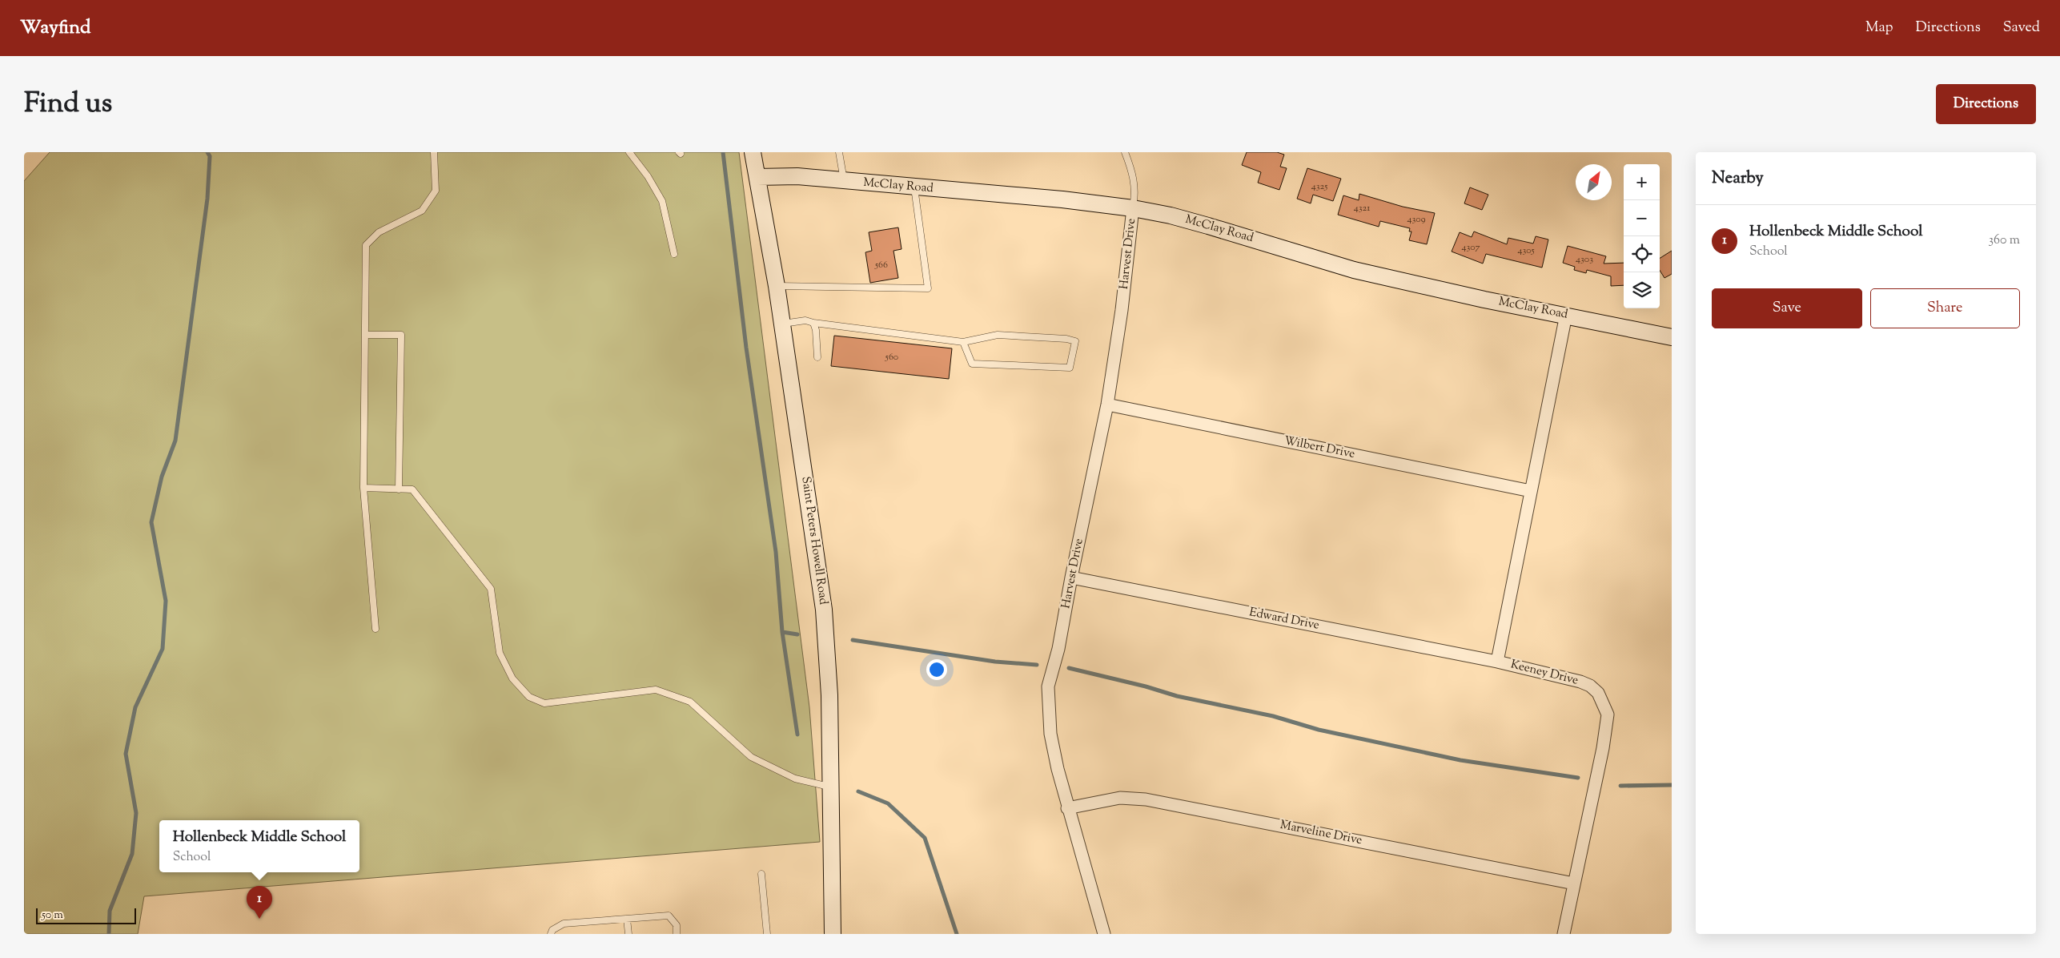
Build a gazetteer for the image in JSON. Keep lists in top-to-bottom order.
{
  "streets": {
    "main road": ["McClay Road", "Saint Peters Howell Road"],
    "street": [
      "Harvest Drive",
      "Wilbert Drive",
      "Edward Drive",
      "Keeney Drive",
      "Marveline Drive"
    ]
  },
  "crossings": [
    ["McClay Road", "Harvest Drive"],
    ["McClay Road", "Saint Peters Howell Road"],
    ["McClay Road", "Keeney Drive"],
    ["Harvest Drive", "Wilbert Drive"],
    ["Harvest Drive", "Edward Drive"],
    ["Harvest Drive", "Marveline Drive"],
    ["Wilbert Drive", "Keeney Drive"],
    ["Edward Drive", "Keeney Drive"],
    ["Keeney Drive", "Marveline Drive"]
  ],
  "house_numbers": [
    "4325",
    "4321",
    "4309",
    "4307",
    "4305",
    "4303",
    "566",
    "560"
  ],
  "scale_bar": "50 m",
  "north": "top right",
  "page": {
    "header": "Wayfind",
    "nav": ["Map", "Directions", "Saved"],
    "title": "Find us",
    "buttons": [
      "Directions",
      ["Save", "Share"]
    ],
    "heading": "Nearby",
    "map_buttons": ["+", "−"],
    "list": [
      {
        "mark": "1",
        "name": "Hollenbeck Middle School",
        "note": "School",
        "value": "360 m"
      }
    ],
    "popup": ["Hollenbeck Middle School", "School"],
    "pins": "1",
    "scale": "50 m"
  }
}
